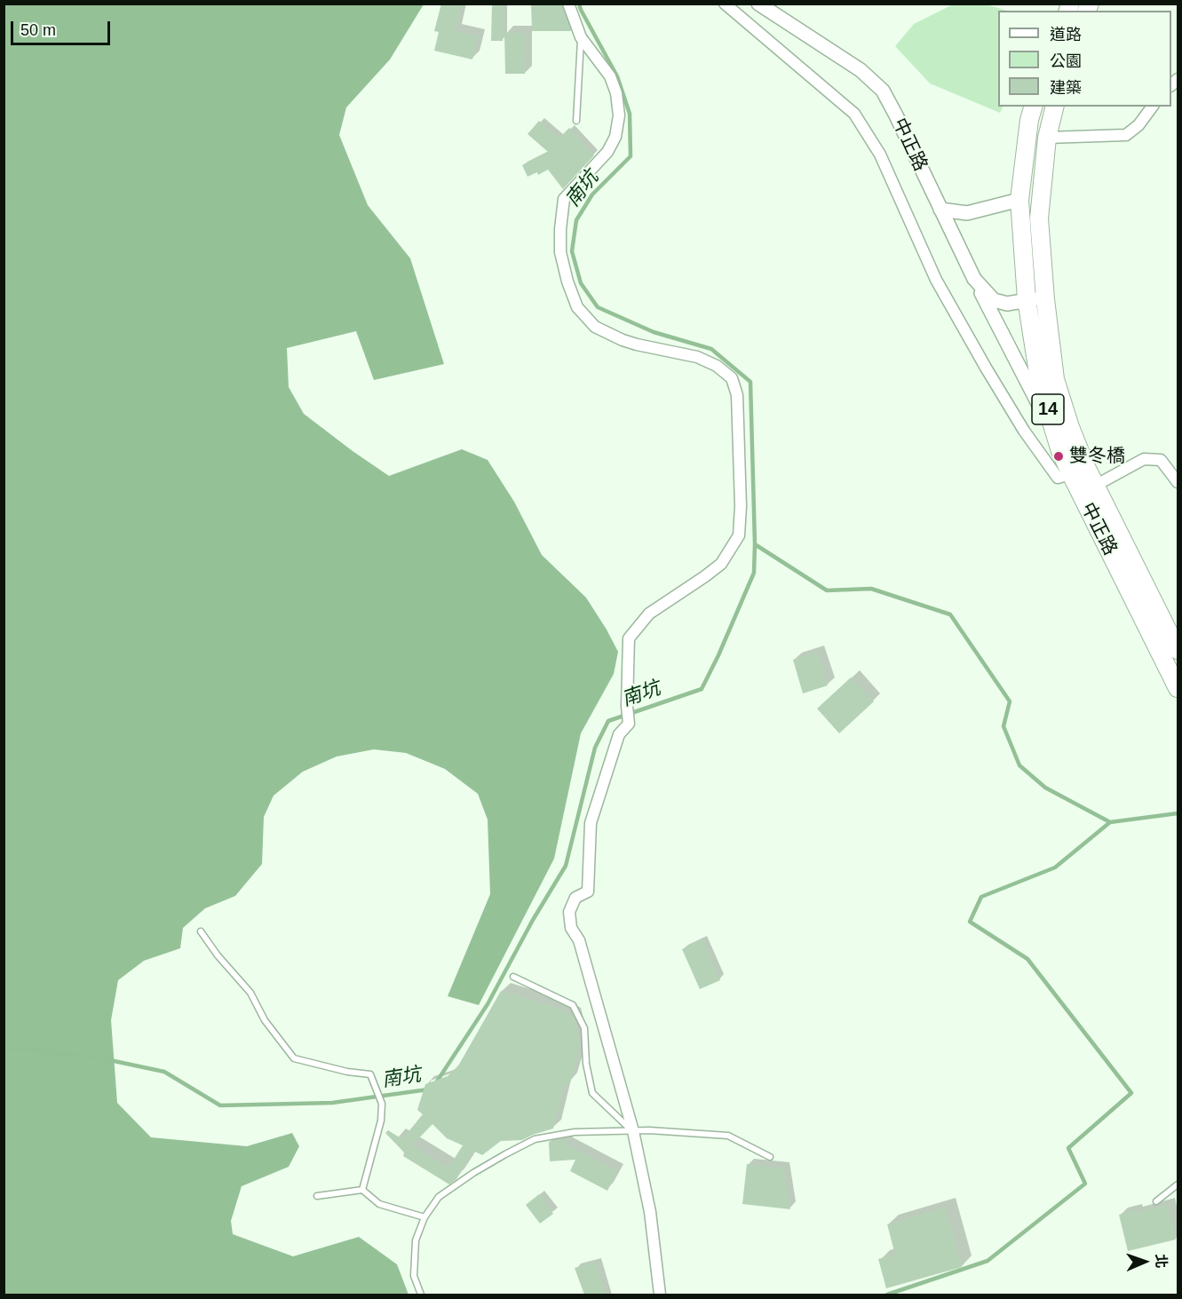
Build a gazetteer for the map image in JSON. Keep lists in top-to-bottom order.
{
  "streets": {
    "main road": ["中正路", "14"]
  },
  "water": ["南坑"],
  "places": ["雙冬橋"],
  "legend": ["道路", "公園", "建築"],
  "scale_bar": "50 m",
  "north": "right"
}
